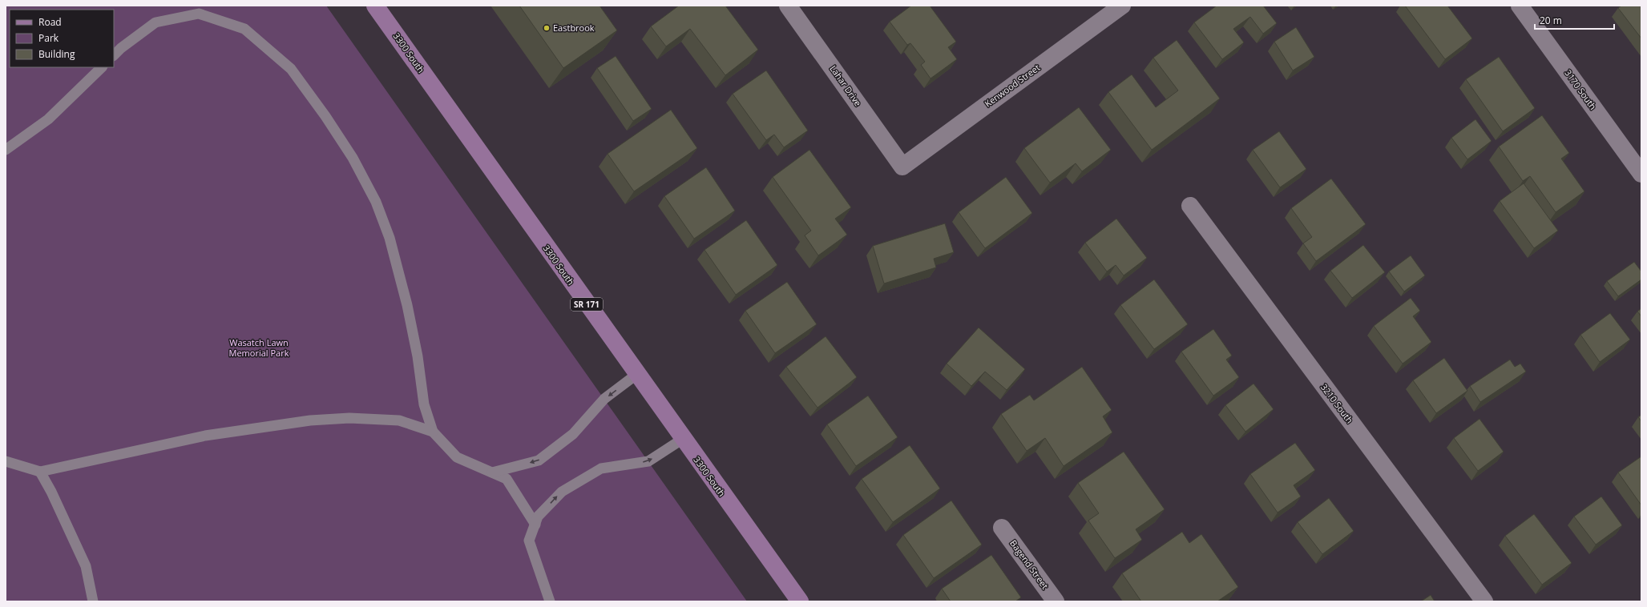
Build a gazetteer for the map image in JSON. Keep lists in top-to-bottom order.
{
  "streets": {
    "main road": ["3300 South", "SR 171"],
    "street": [
      "Lahar Drive",
      "Kenwood Street",
      "3170 South",
      "3210 South",
      "Bagend Street"
    ]
  },
  "crossings": [
    ["Lahar Drive", "Kenwood Street"]
  ],
  "parks": ["Wasatch Lawn Memorial Park"],
  "places": ["Eastbrook"],
  "legend": ["Road", "Park", "Building"],
  "scale_bar": "20 m"
}
